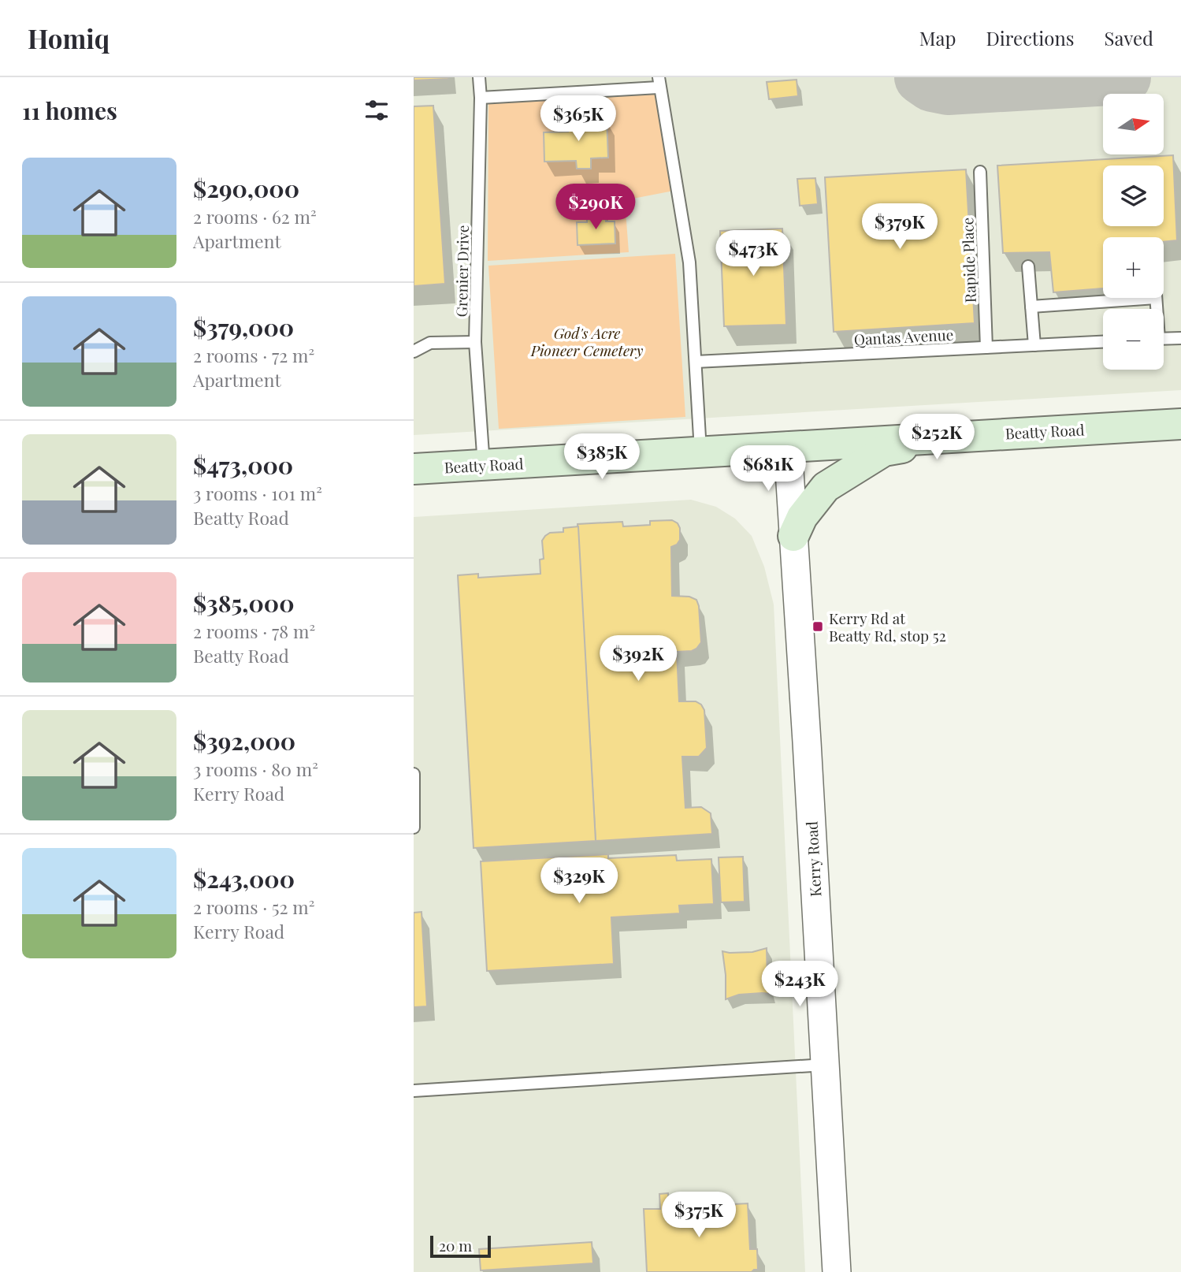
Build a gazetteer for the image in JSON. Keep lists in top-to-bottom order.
{
  "streets": {
    "main road": ["Beatty Road"],
    "street": ["Kerry Road"],
    "lane": ["Rapide Place", "Grenier Drive", "Qantas Avenue"]
  },
  "crossings": [
    ["Rapide Place", "Qantas Avenue"],
    ["Grenier Drive", "Beatty Road"],
    ["Beatty Road", "Kerry Road"]
  ],
  "parks": ["God's Acre Pioneer Cemetery"],
  "places": {
    "transit": ["Kerry Rd at Beatty Rd, stop 52"]
  },
  "scale_bar": "20 m",
  "north": "right",
  "page": {
    "header": "Homiq",
    "nav": ["Map", "Directions", "Saved"],
    "heading": "11 homes",
    "map_buttons": ["+", "−"],
    "price": [
      "$365K",
      "$290K",
      "$379K",
      "$473K",
      "$252K",
      "$385K",
      "$681K",
      "$392K",
      "$329K",
      "$243K",
      "$375K"
    ],
    "list": [
      {
        "name": "$290,000",
        "note": "2 rooms · 62 m² · Apartment"
      },
      {
        "name": "$379,000",
        "note": "2 rooms · 72 m² · Apartment"
      },
      {
        "name": "$473,000",
        "note": "3 rooms · 101 m² · Beatty Road"
      },
      {
        "name": "$385,000",
        "note": "2 rooms · 78 m² · Beatty Road"
      },
      {
        "name": "$392,000",
        "note": "3 rooms · 80 m² · Kerry Road"
      },
      {
        "name": "$243,000",
        "note": "2 rooms · 52 m² · Kerry Road"
      }
    ],
    "scale": "20 m"
  }
}
